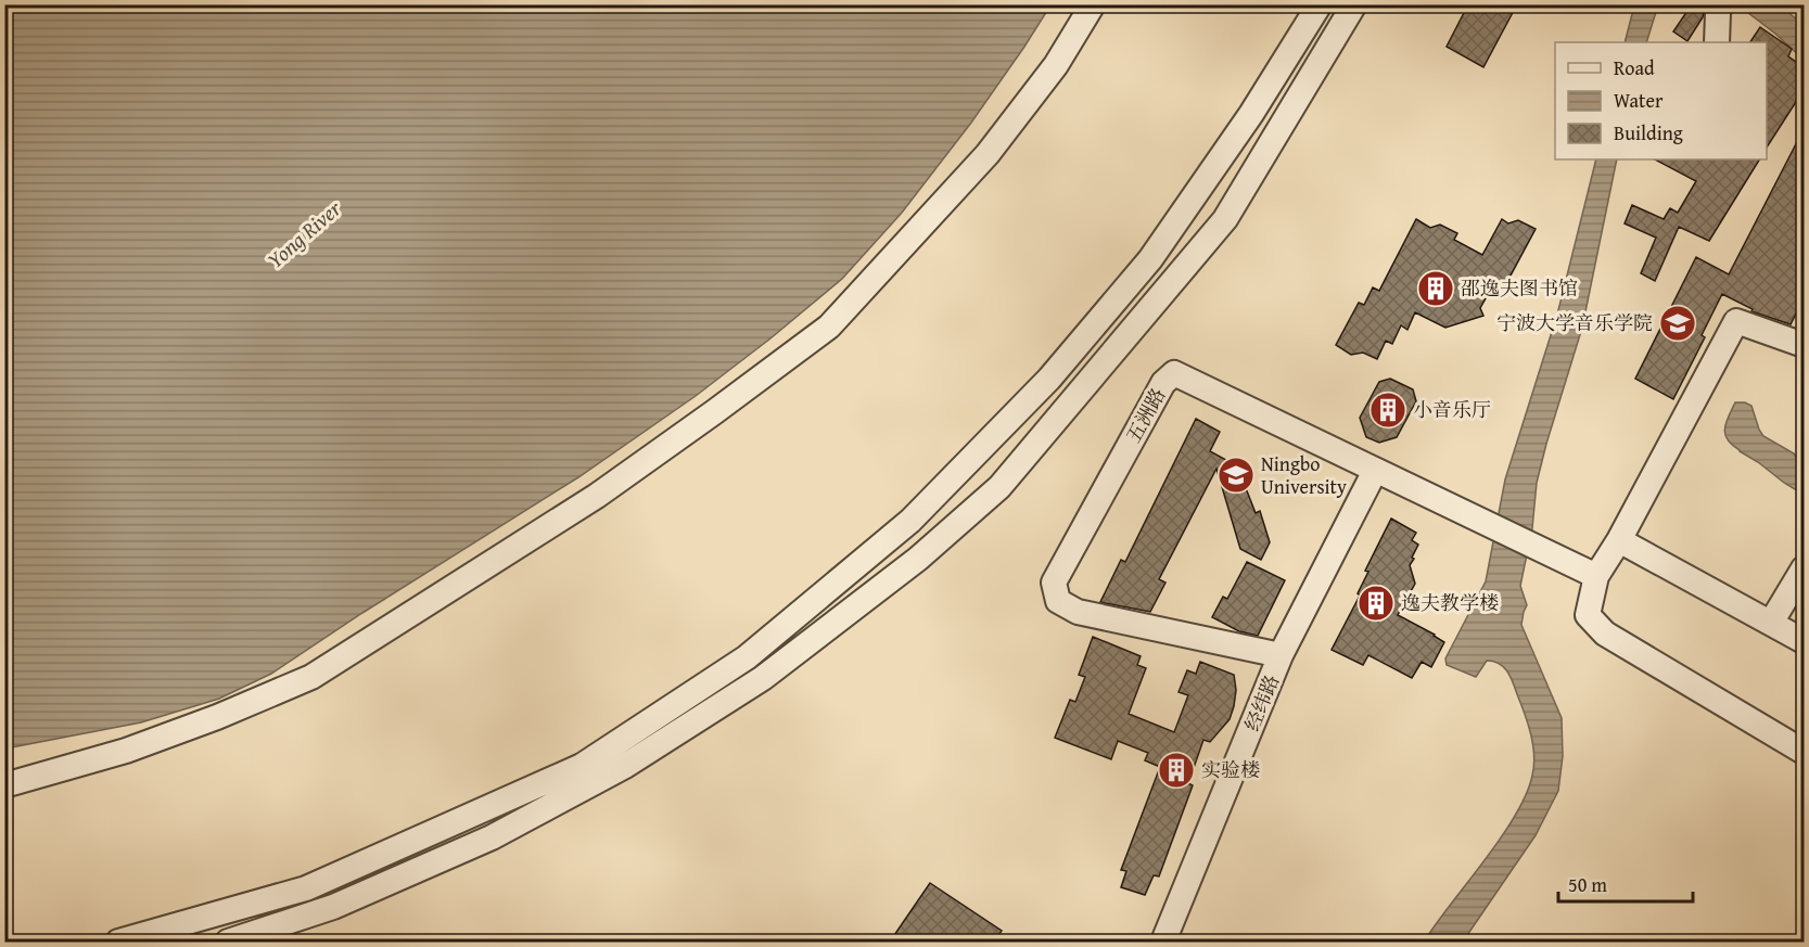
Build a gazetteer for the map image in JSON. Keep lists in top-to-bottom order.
{
  "streets": {
    "street": ["五洲路", "经纬路"]
  },
  "crossings": [
    ["五洲路", "经纬路"]
  ],
  "water": ["Yong River"],
  "places": {
    "building": [
      "邵逸夫图书馆",
      "小音乐厅",
      "逸夫教学楼",
      "实验楼"
    ],
    "school or university": ["宁波大学音乐学院", "Ningbo University"]
  },
  "legend": ["Road", "Water", "Building"],
  "scale_bar": "50 m"
}
